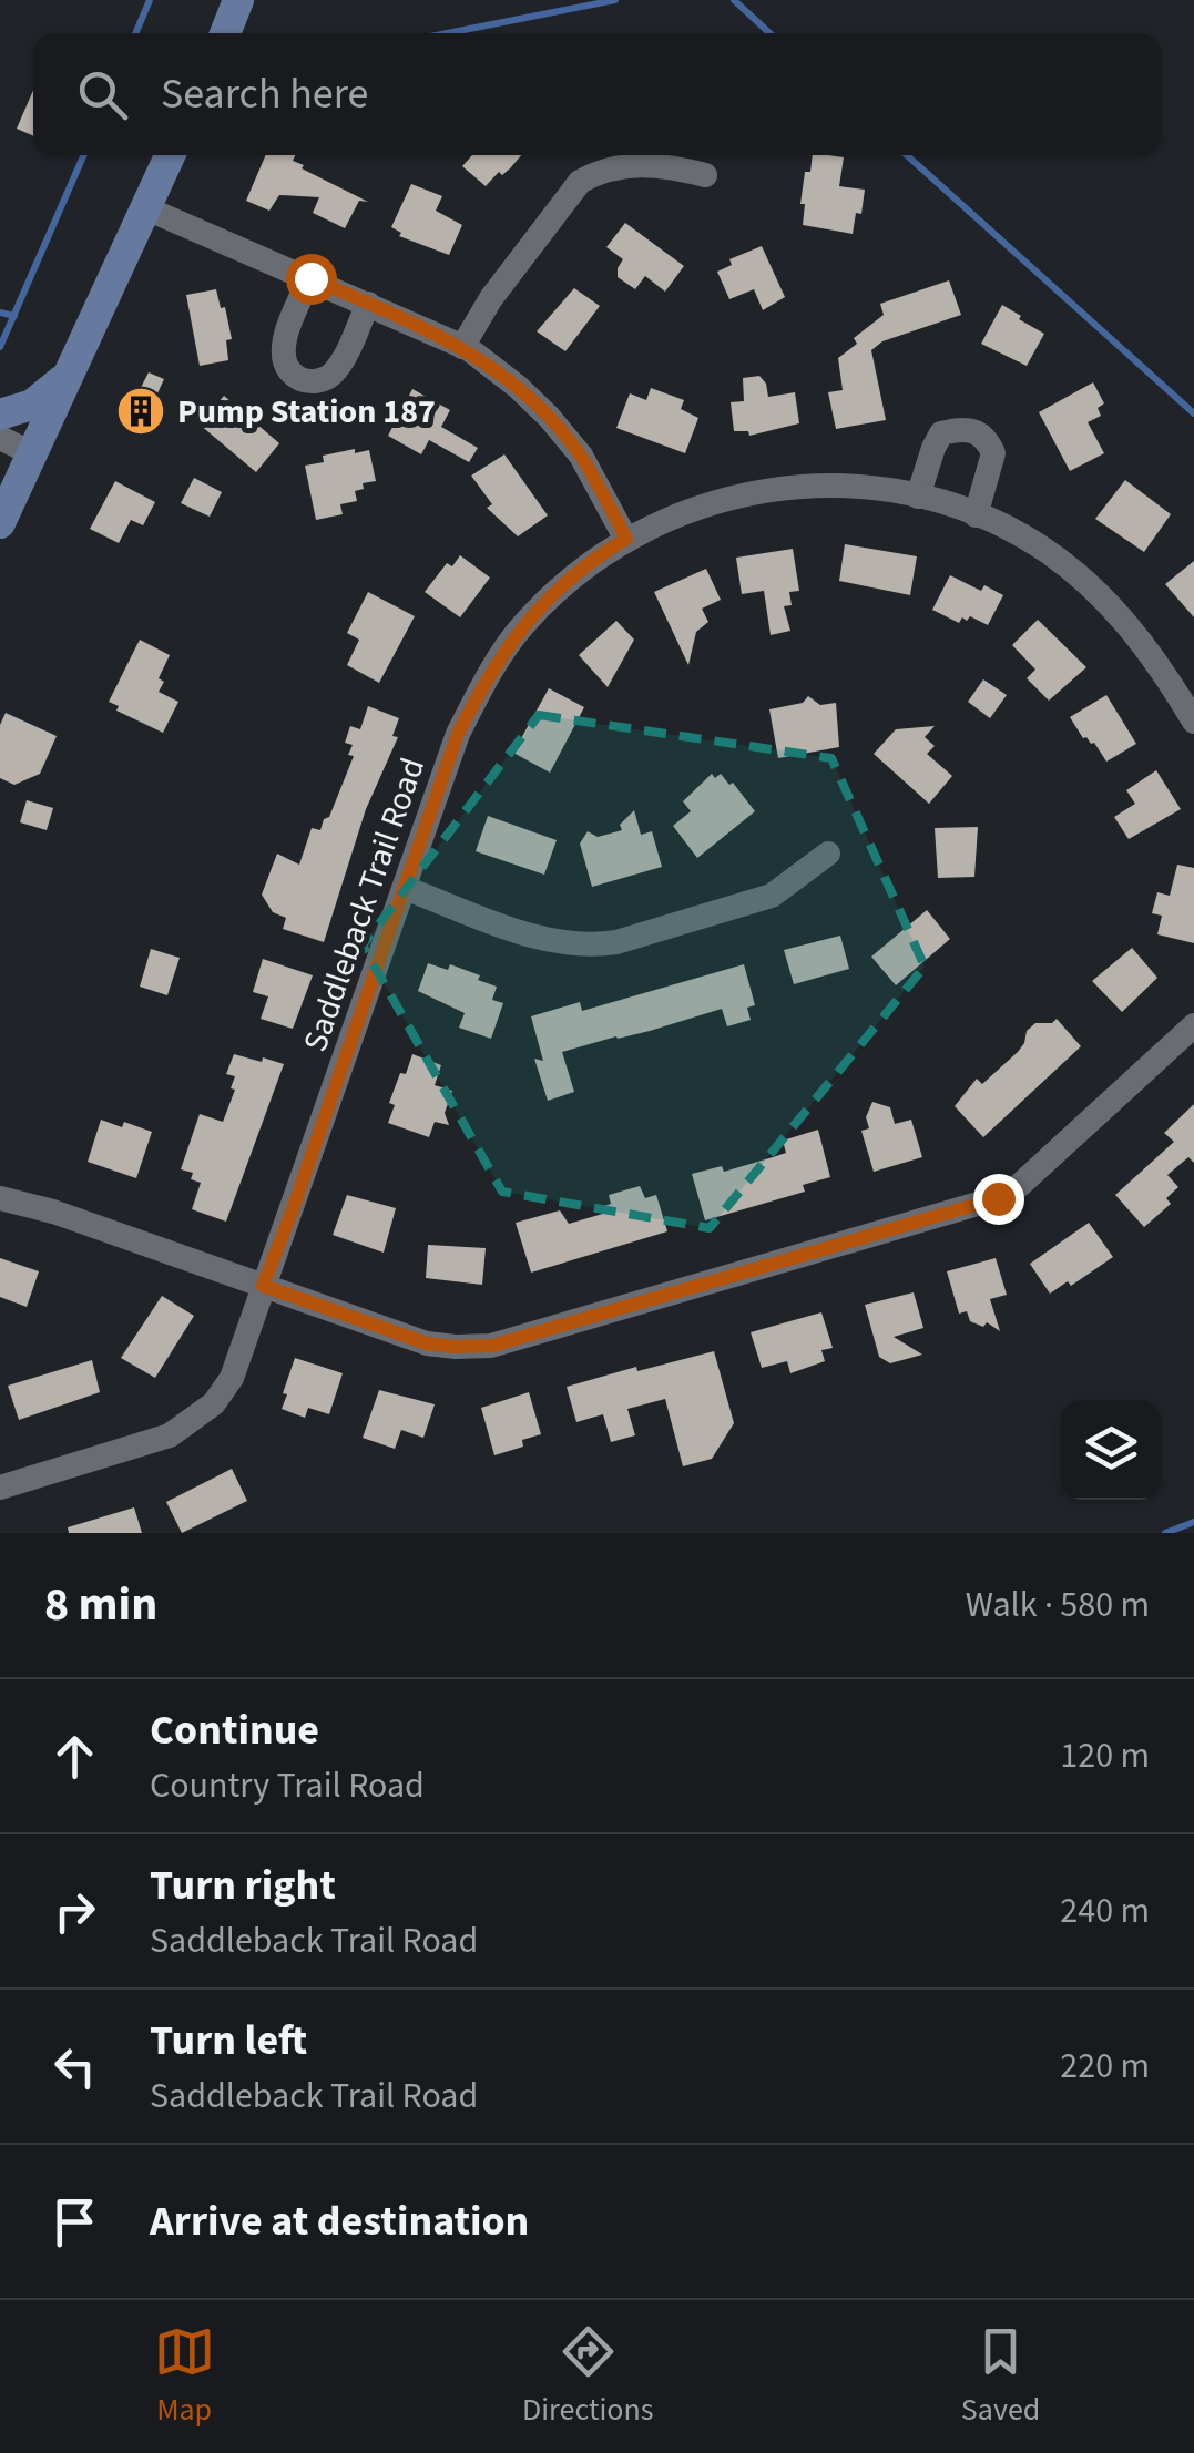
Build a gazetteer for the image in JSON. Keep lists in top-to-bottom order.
{
  "streets": {
    "street": ["Saddleback Trail Road"]
  },
  "places": {
    "building": ["Pump Station 187"]
  },
  "page": {
    "search": "Search here",
    "heading": ["8 min", "Walk · 580 m"],
    "list": [
      ["Continue", "Country Trail Road", "120 m"],
      ["Turn right", "Saddleback Trail Road", "240 m"],
      ["Turn left", "Saddleback Trail Road", "220 m"],
      "Arrive at destination"
    ],
    "nav": ["Map", "Directions", "Saved"]
  }
}
